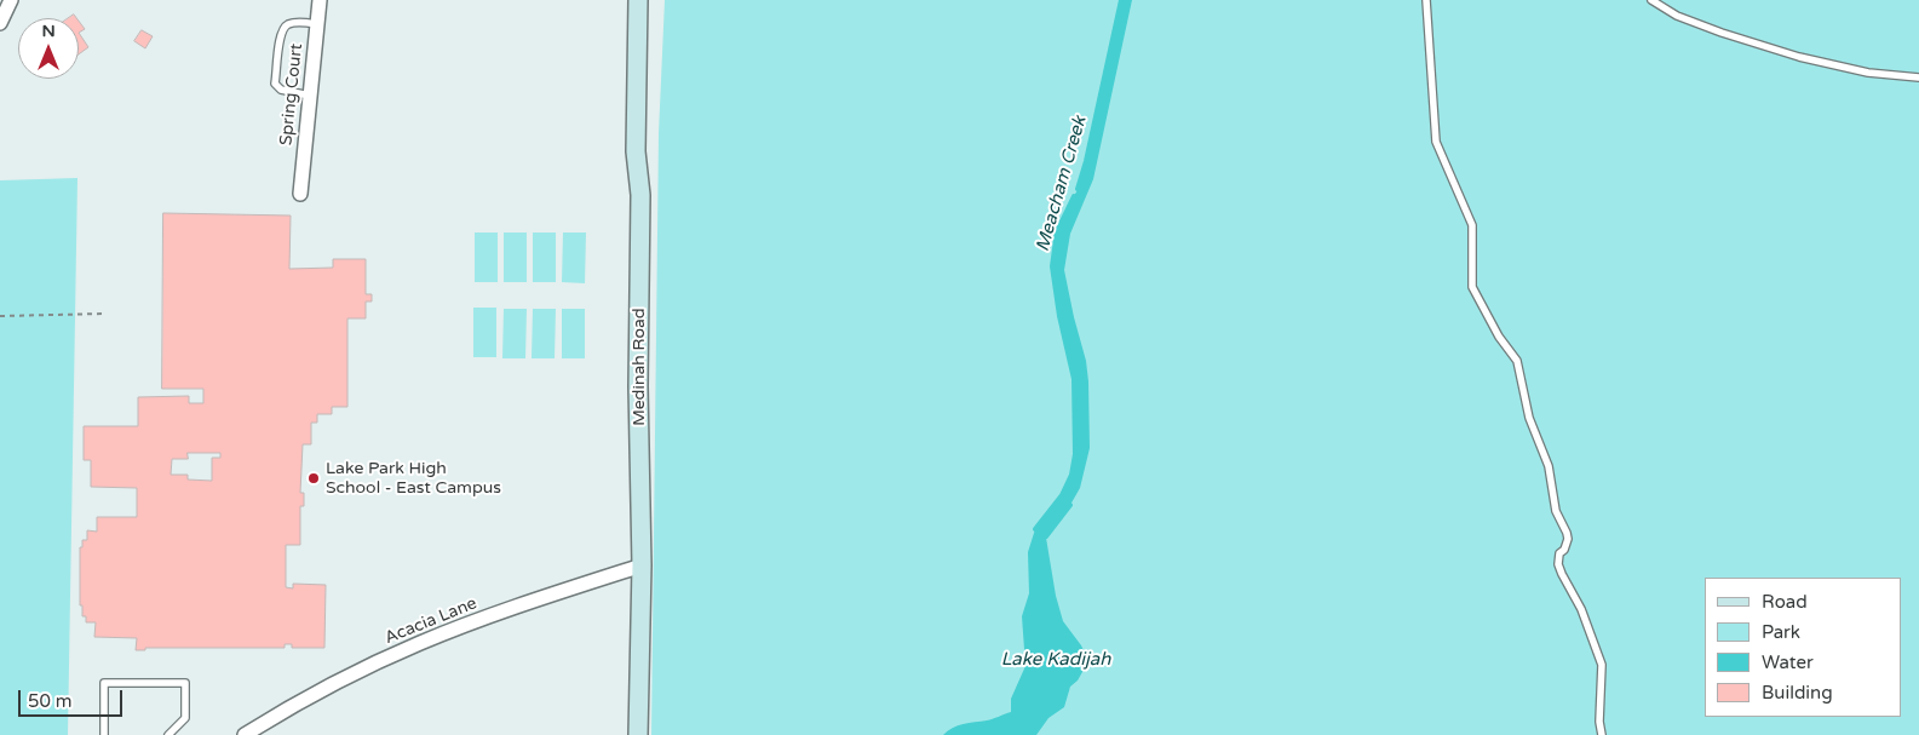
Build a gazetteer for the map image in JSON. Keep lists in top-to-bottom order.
{
  "streets": {
    "main road": ["Medinah Road"],
    "street": ["Spring Court", "Acacia Lane"]
  },
  "crossings": [
    ["Medinah Road", "Acacia Lane"]
  ],
  "water": ["Meacham Creek", "Lake Kadijah"],
  "places": ["Lake Park High School - East Campus"],
  "legend": [
    "Road",
    "Park",
    "Water",
    "Building"
  ],
  "scale_bar": "50 m",
  "north": "top"
}
